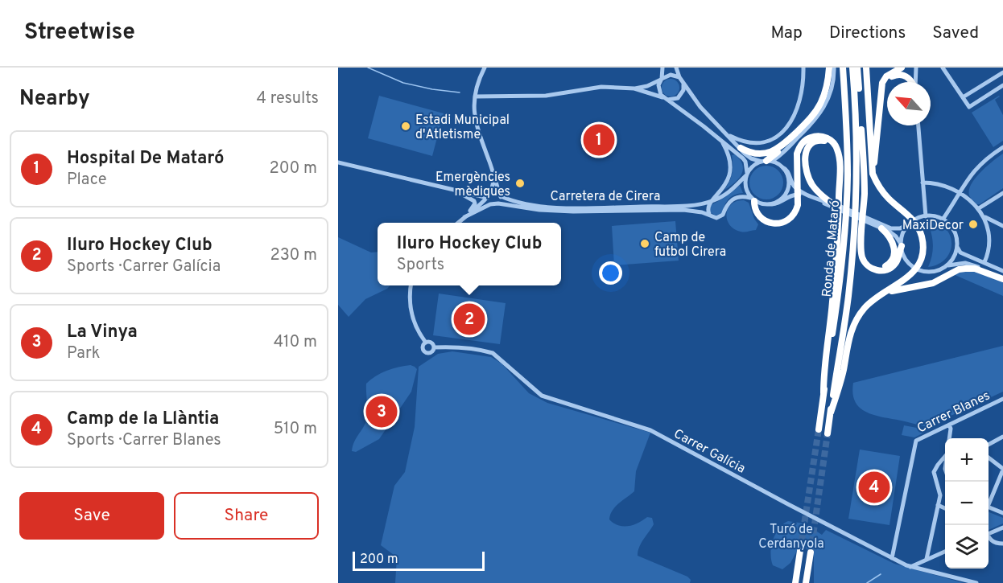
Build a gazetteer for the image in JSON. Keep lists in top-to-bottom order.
{
  "streets": {
    "highway": ["Ronda de Mataró"],
    "street": ["Carretera de Cirera", "Carrer Blanes", "Carrer Galícia"]
  },
  "crossings": [
    ["Carrer Blanes", "Carrer Galícia"]
  ],
  "parks": ["Turó de Cerdanyola"],
  "places": [
    "Estadi Municipal d'Atletisme",
    "Emergències mèdiques",
    "MaxiDecor",
    "Camp de futbol Cirera"
  ],
  "scale_bar": "200 m",
  "north": "top left",
  "page": {
    "header": "Streetwise",
    "nav": ["Map", "Directions", "Saved"],
    "heading": ["Nearby", "4 results"],
    "pins": [
      "1",
      "2",
      "3",
      "4"
    ],
    "list": [
      {
        "mark": "1",
        "name": "Hospital De Mataró",
        "note": "Place",
        "value": "200 m"
      },
      {
        "mark": "2",
        "name": "Iluro Hockey Club",
        "note": "Sports · Carrer Galícia",
        "value": "230 m"
      },
      {
        "mark": "3",
        "name": "La Vinya",
        "note": "Park",
        "value": "410 m"
      },
      {
        "mark": "4",
        "name": "Camp de la Llàntia",
        "note": "Sports · Carrer Blanes",
        "value": "510 m"
      }
    ],
    "popup": ["Iluro Hockey Club", "Sports"],
    "map_buttons": ["+", "−"],
    "buttons": ["Save", "Share"],
    "scale": "200 m"
  }
}
